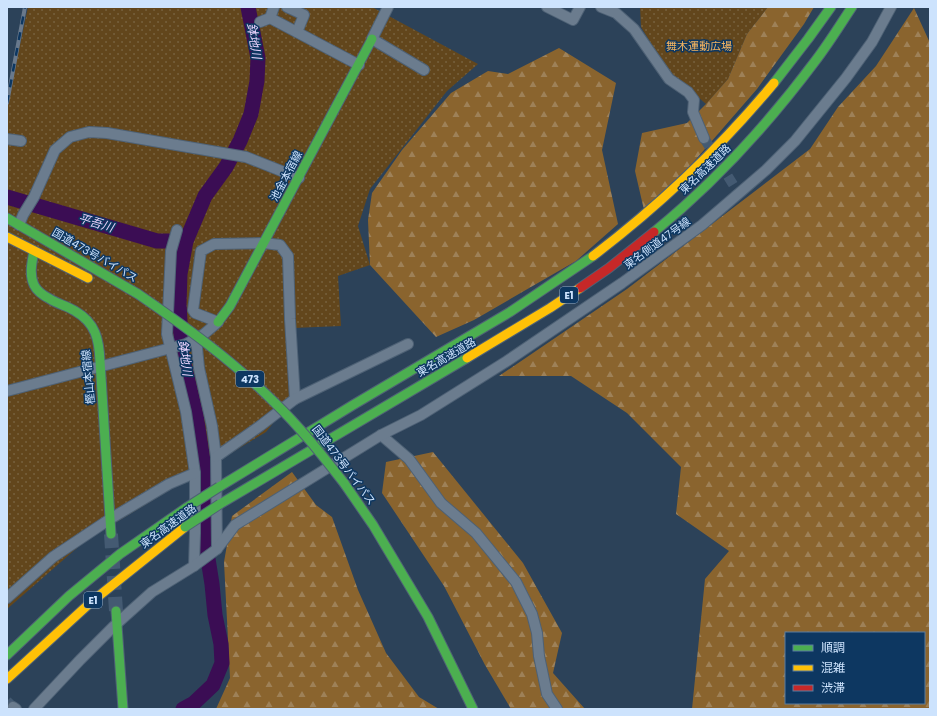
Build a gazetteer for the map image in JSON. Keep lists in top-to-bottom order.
{
  "streets": {
    "main road": [
      "東名高速道路",
      "池金本宿線",
      "国道473号バイパス",
      "E1",
      "樫山本宿線",
      "473"
    ],
    "street": ["東名側道47号線"]
  },
  "water": ["鉢地川", "平吾川"],
  "parks": ["舞木運動広場"],
  "legend": ["順調", "混雑", "渋滞"]
}
